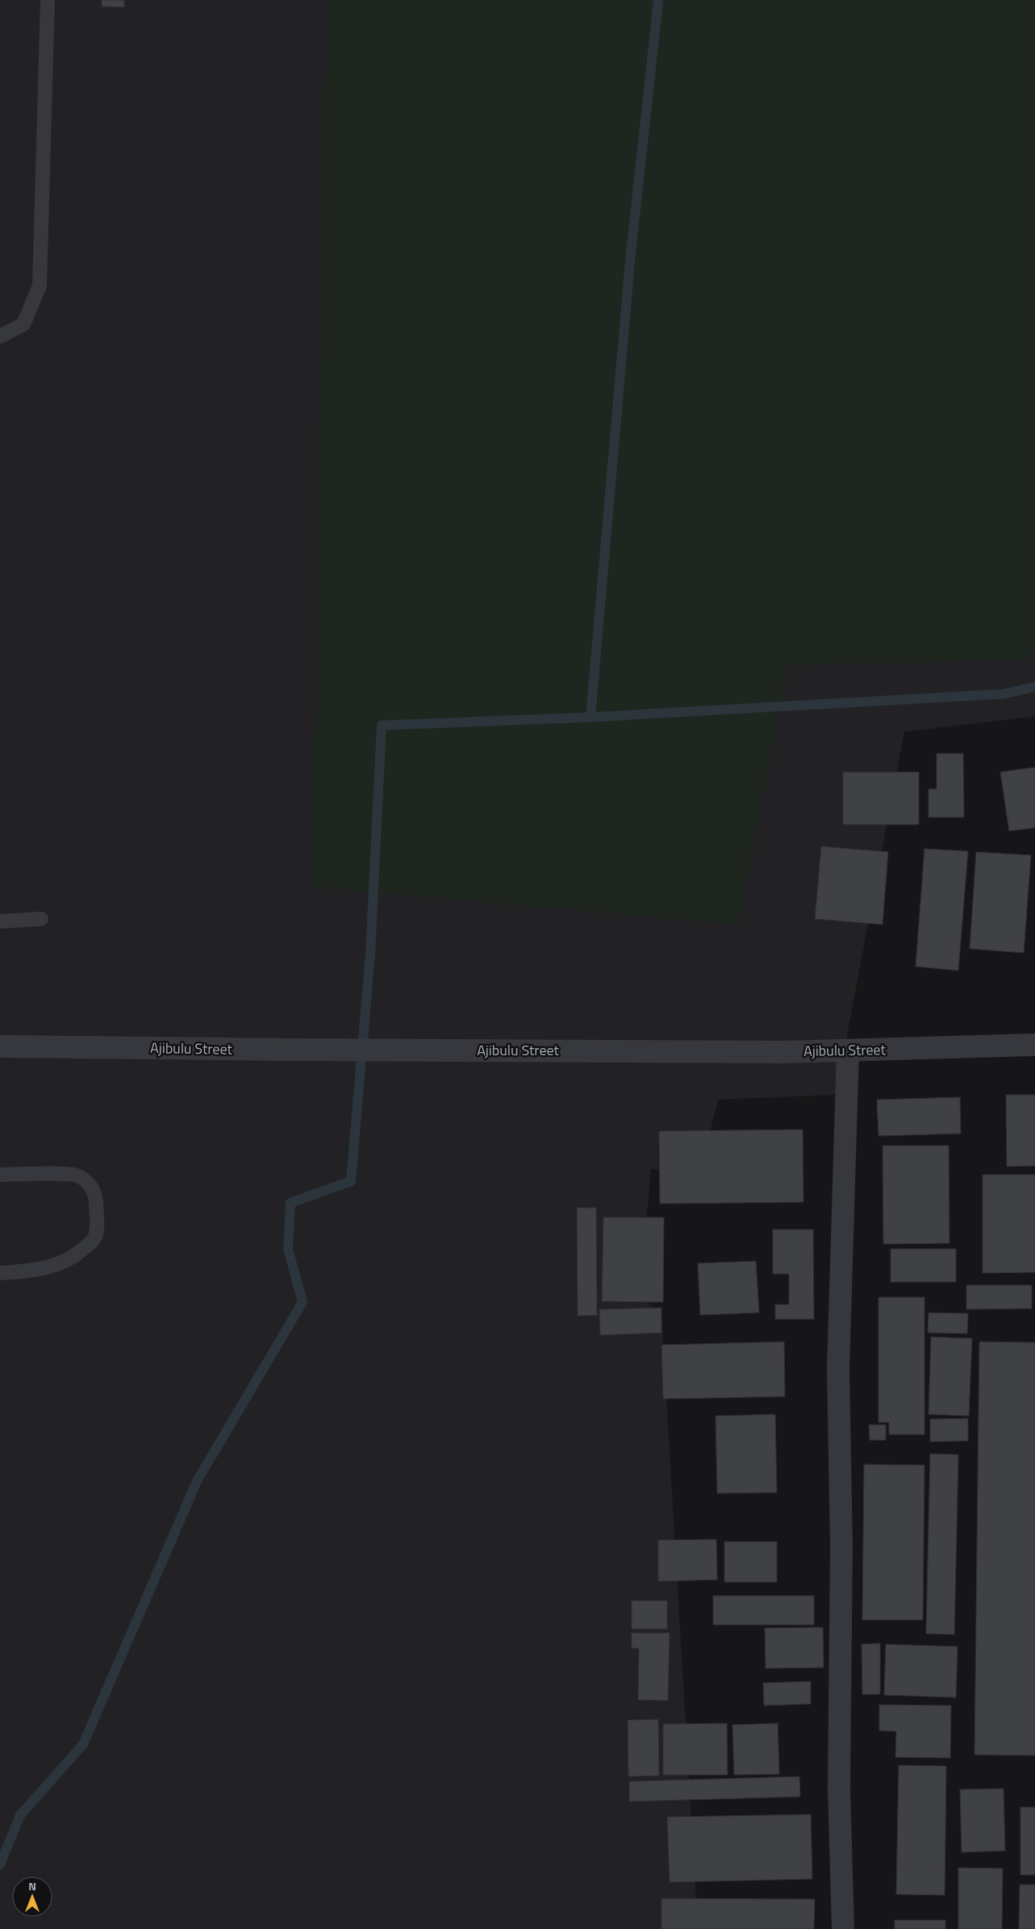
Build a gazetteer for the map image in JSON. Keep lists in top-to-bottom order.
{
  "streets": {
    "street": ["Ajibulu Street"]
  },
  "north": "top"
}
